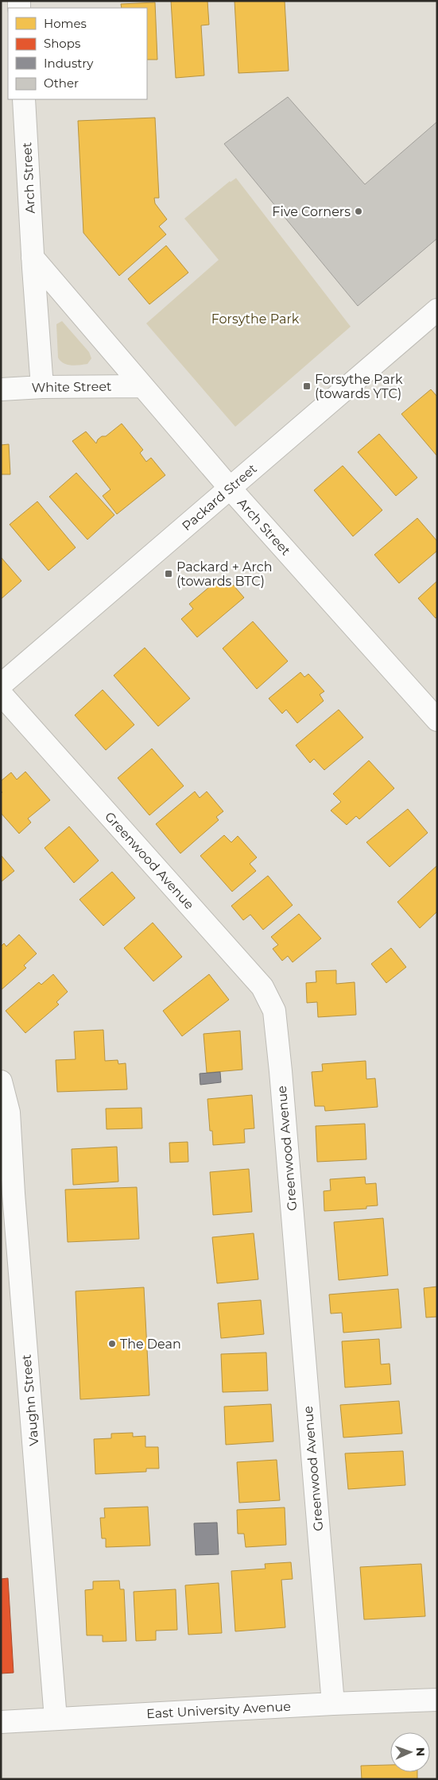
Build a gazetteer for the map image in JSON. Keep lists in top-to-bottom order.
{
  "streets": {
    "street": [
      "Arch Street",
      "White Street",
      "Packard Street",
      "Greenwood Avenue",
      "Vaughn Street",
      "East University Avenue"
    ]
  },
  "crossings": [
    ["Arch Street", "White Street"],
    ["Arch Street", "Packard Street"],
    ["Greenwood Avenue", "East University Avenue"],
    ["Vaughn Street", "East University Avenue"]
  ],
  "parks": ["Forsythe Park"],
  "places": {
    "other": ["Five Corners", "The Dean"],
    "transit": ["Forsythe Park (towards YTC)", "Packard + Arch (towards BTC)"]
  },
  "legend": [
    "Homes",
    "Shops",
    "Industry",
    "Other"
  ],
  "north": "right"
}
